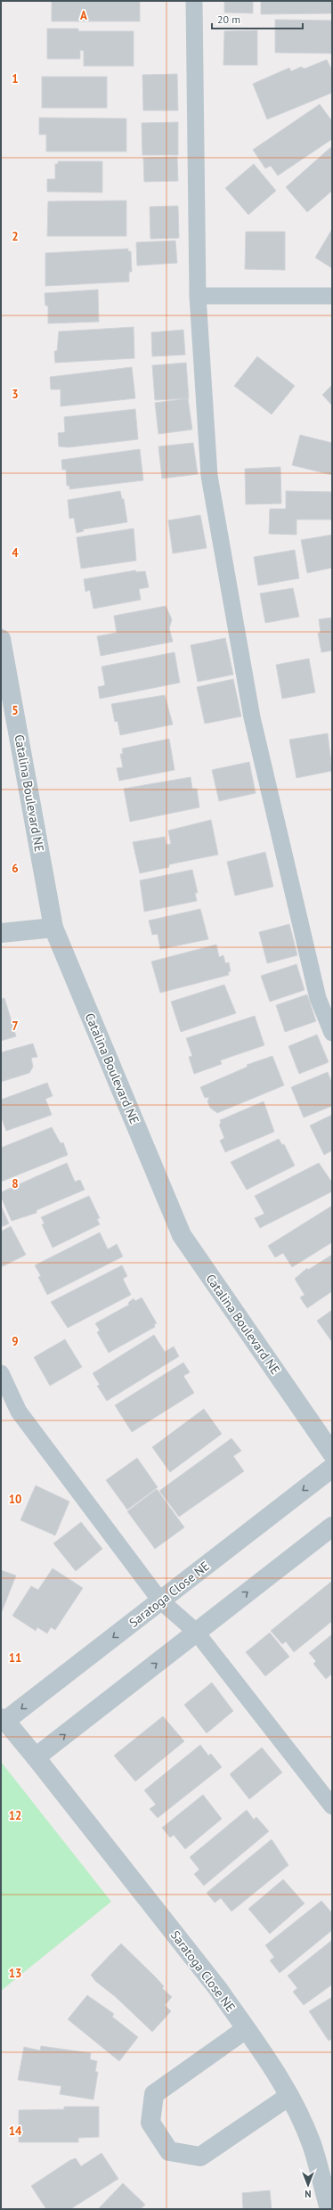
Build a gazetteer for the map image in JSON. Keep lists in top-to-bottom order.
{
  "streets": {
    "street": ["Catalina Boulevard NE", "Saratoga Close NE"]
  },
  "scale_bar": "20 m",
  "north": "bottom",
  "grid": {
    "columns": ["A"],
    "rows": [
      "1",
      "2",
      "3",
      "4",
      "5",
      "6",
      "7",
      "8",
      "9",
      "10",
      "11",
      "12",
      "13",
      "14"
    ]
  }
}
